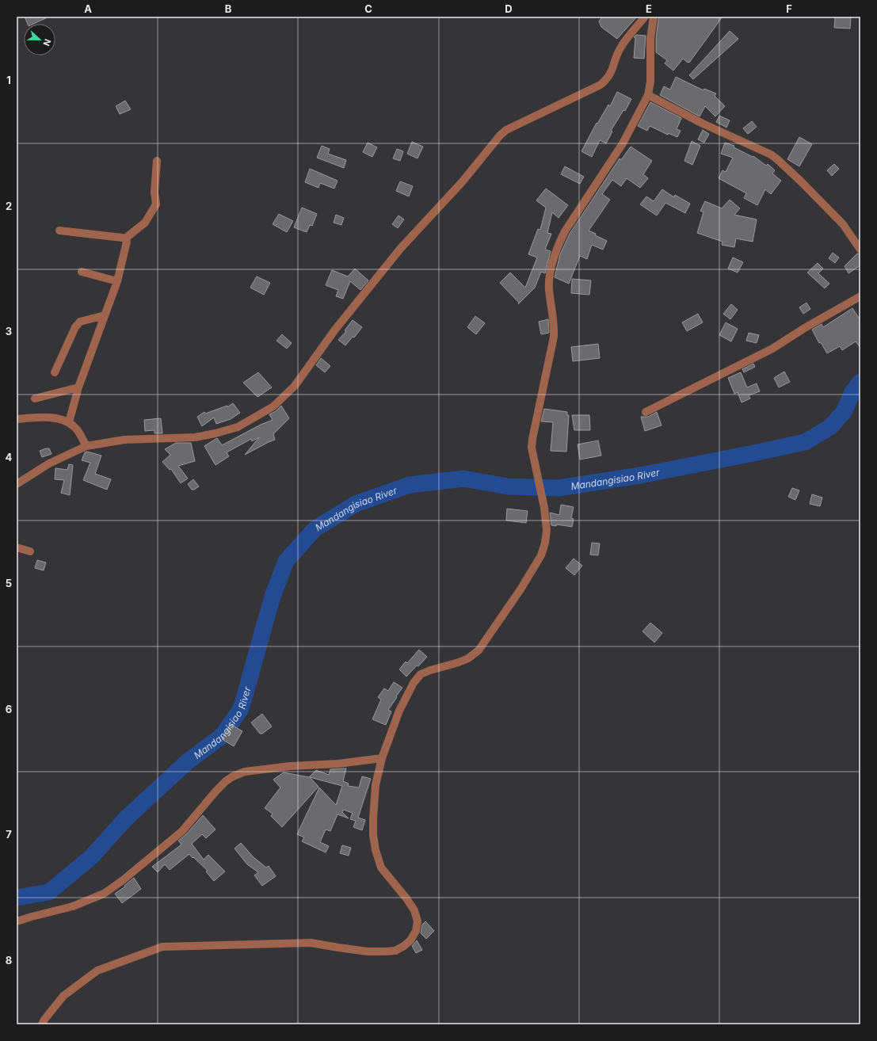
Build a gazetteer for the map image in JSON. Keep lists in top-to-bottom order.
{
  "water": ["Mandangisiao River"],
  "north": "right",
  "grid": {
    "columns": [
      "A",
      "B",
      "C",
      "D",
      "E",
      "F"
    ],
    "rows": [
      "1",
      "2",
      "3",
      "4",
      "5",
      "6",
      "7",
      "8"
    ]
  }
}
